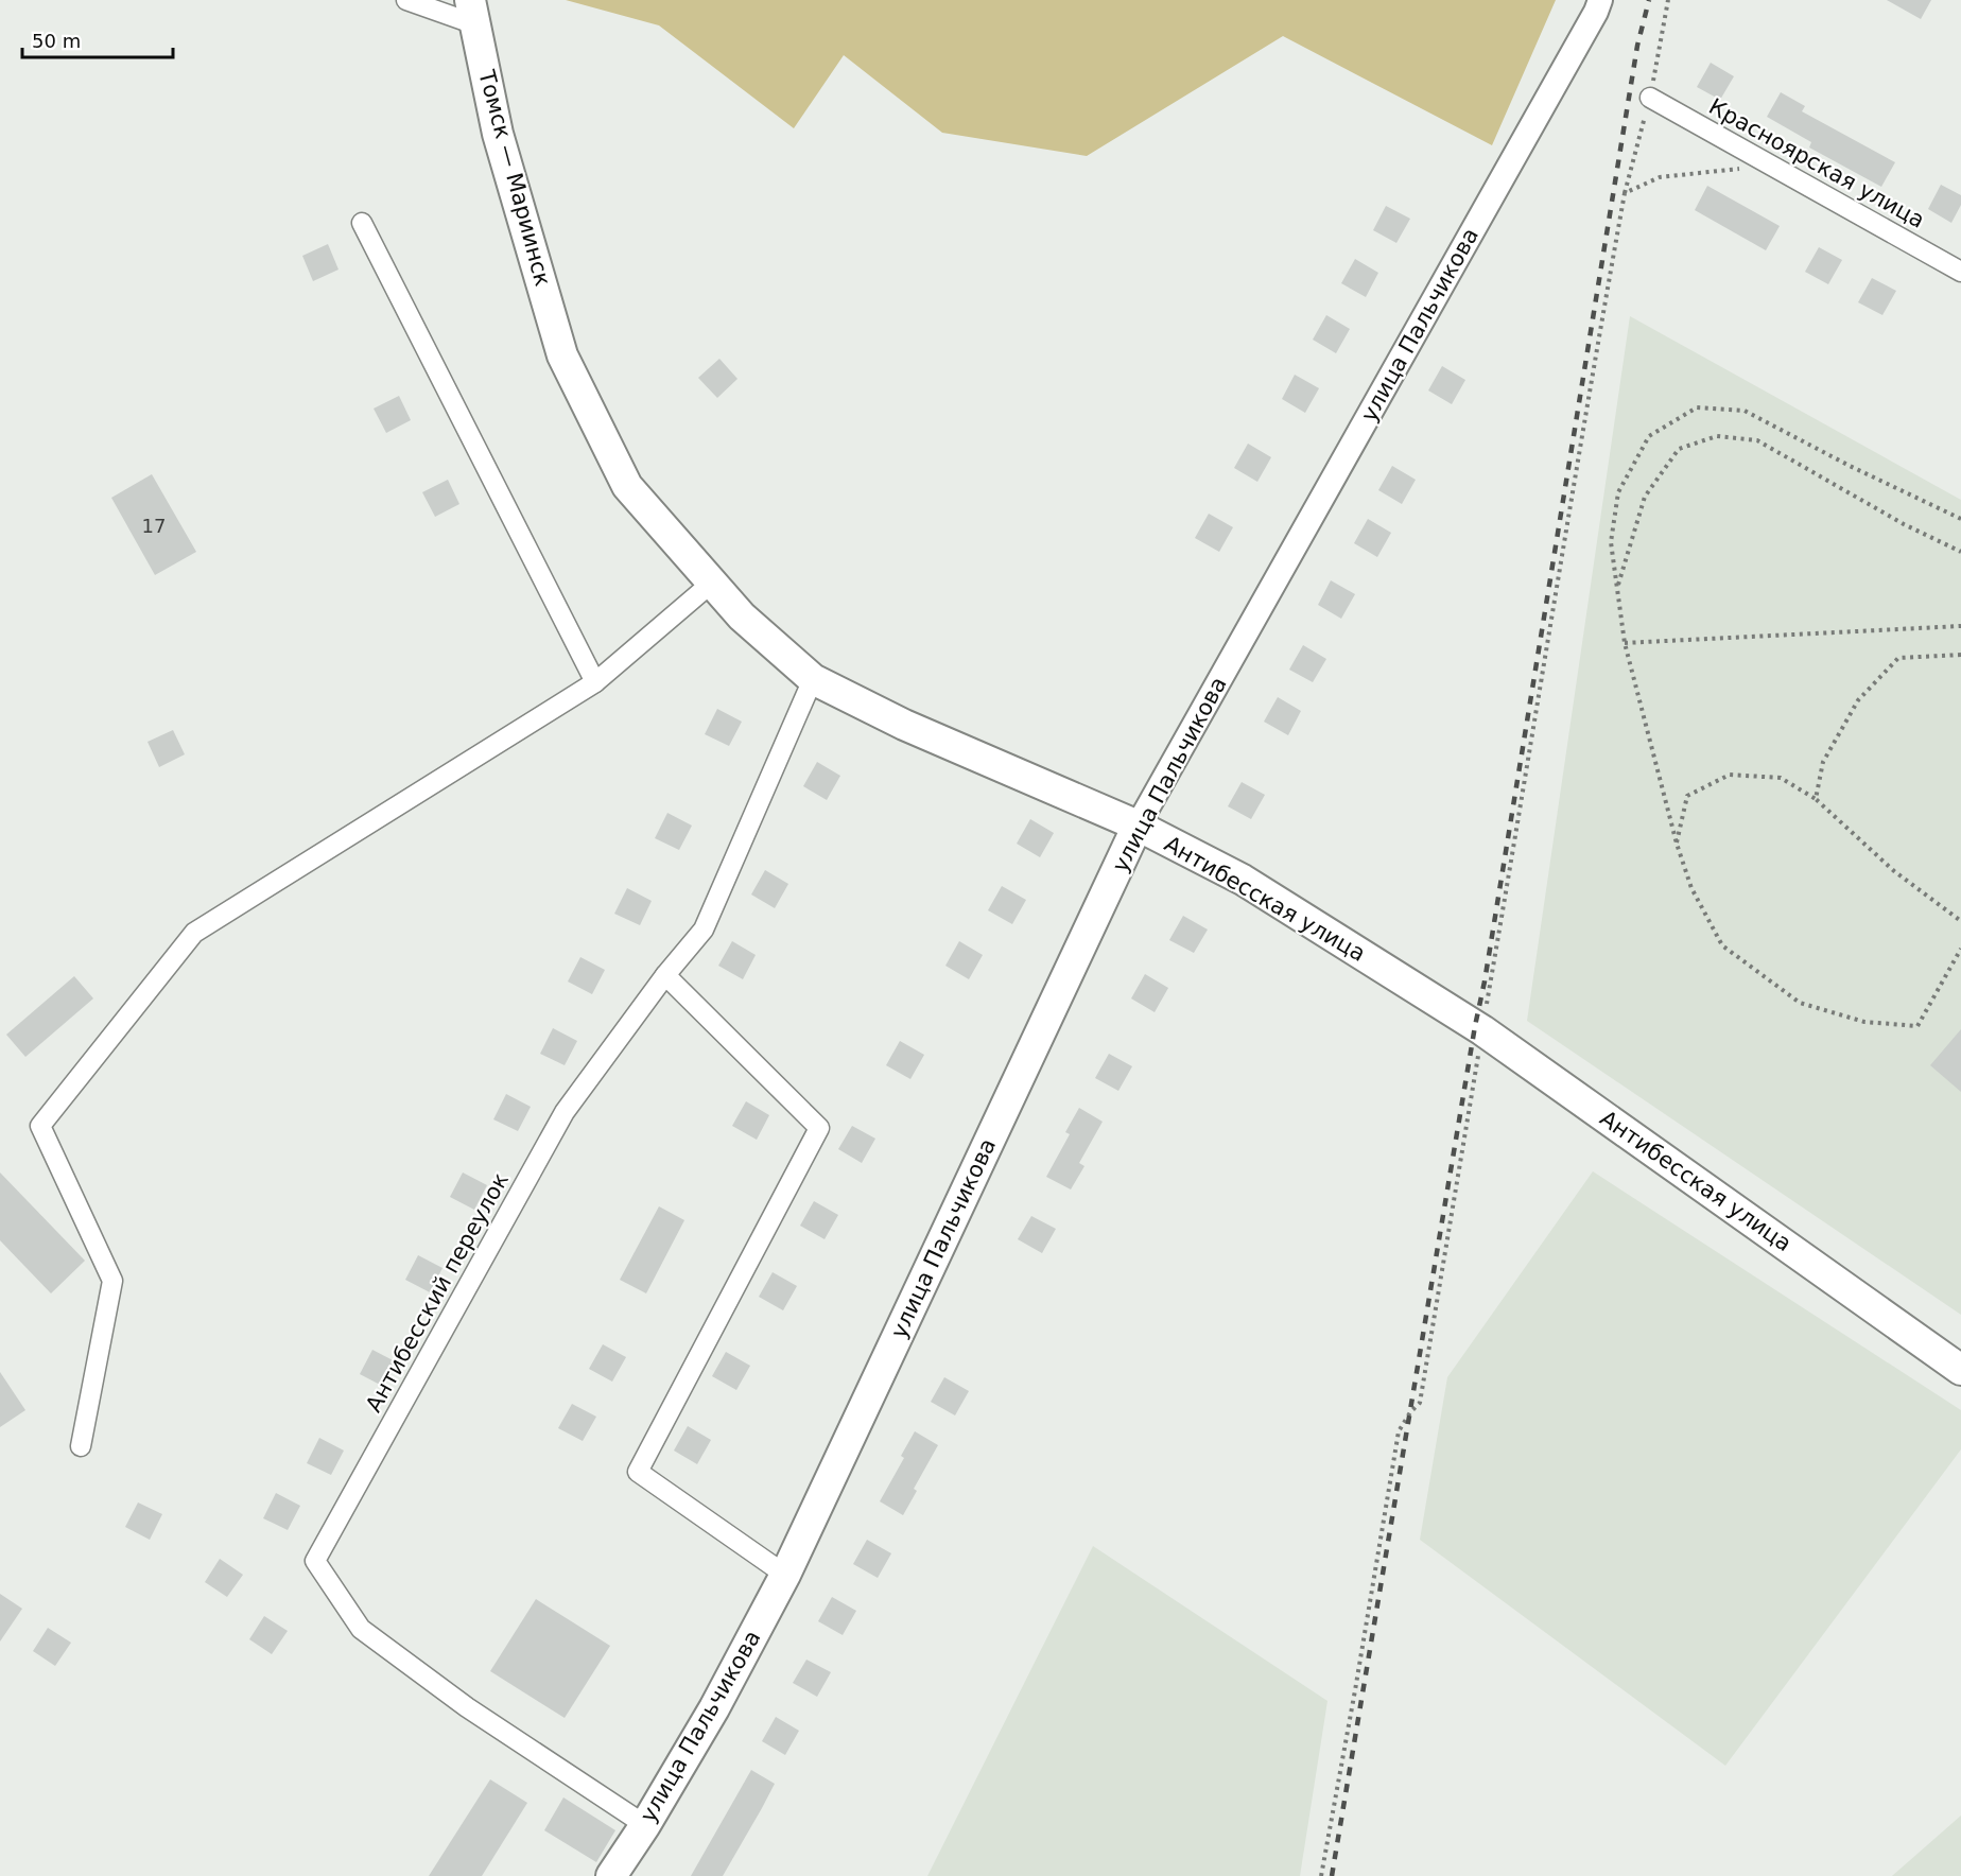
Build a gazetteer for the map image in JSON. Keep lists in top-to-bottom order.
{
  "streets": {
    "main road": ["Томск — Мариинск", "улица Пальчикова", "Антибесская улица"],
    "street": ["Красноярская улица", "Антибесский переулок"]
  },
  "crossings": [
    ["Томск — Мариинск", "Антибесская улица"],
    ["улица Пальчикова", "Антибесская улица"],
    ["улица Пальчикова", "Антибесский переулок"],
    ["Антибесская улица", "Антибесский переулок"]
  ],
  "house_numbers": ["17"],
  "scale_bar": "50 m"
}
